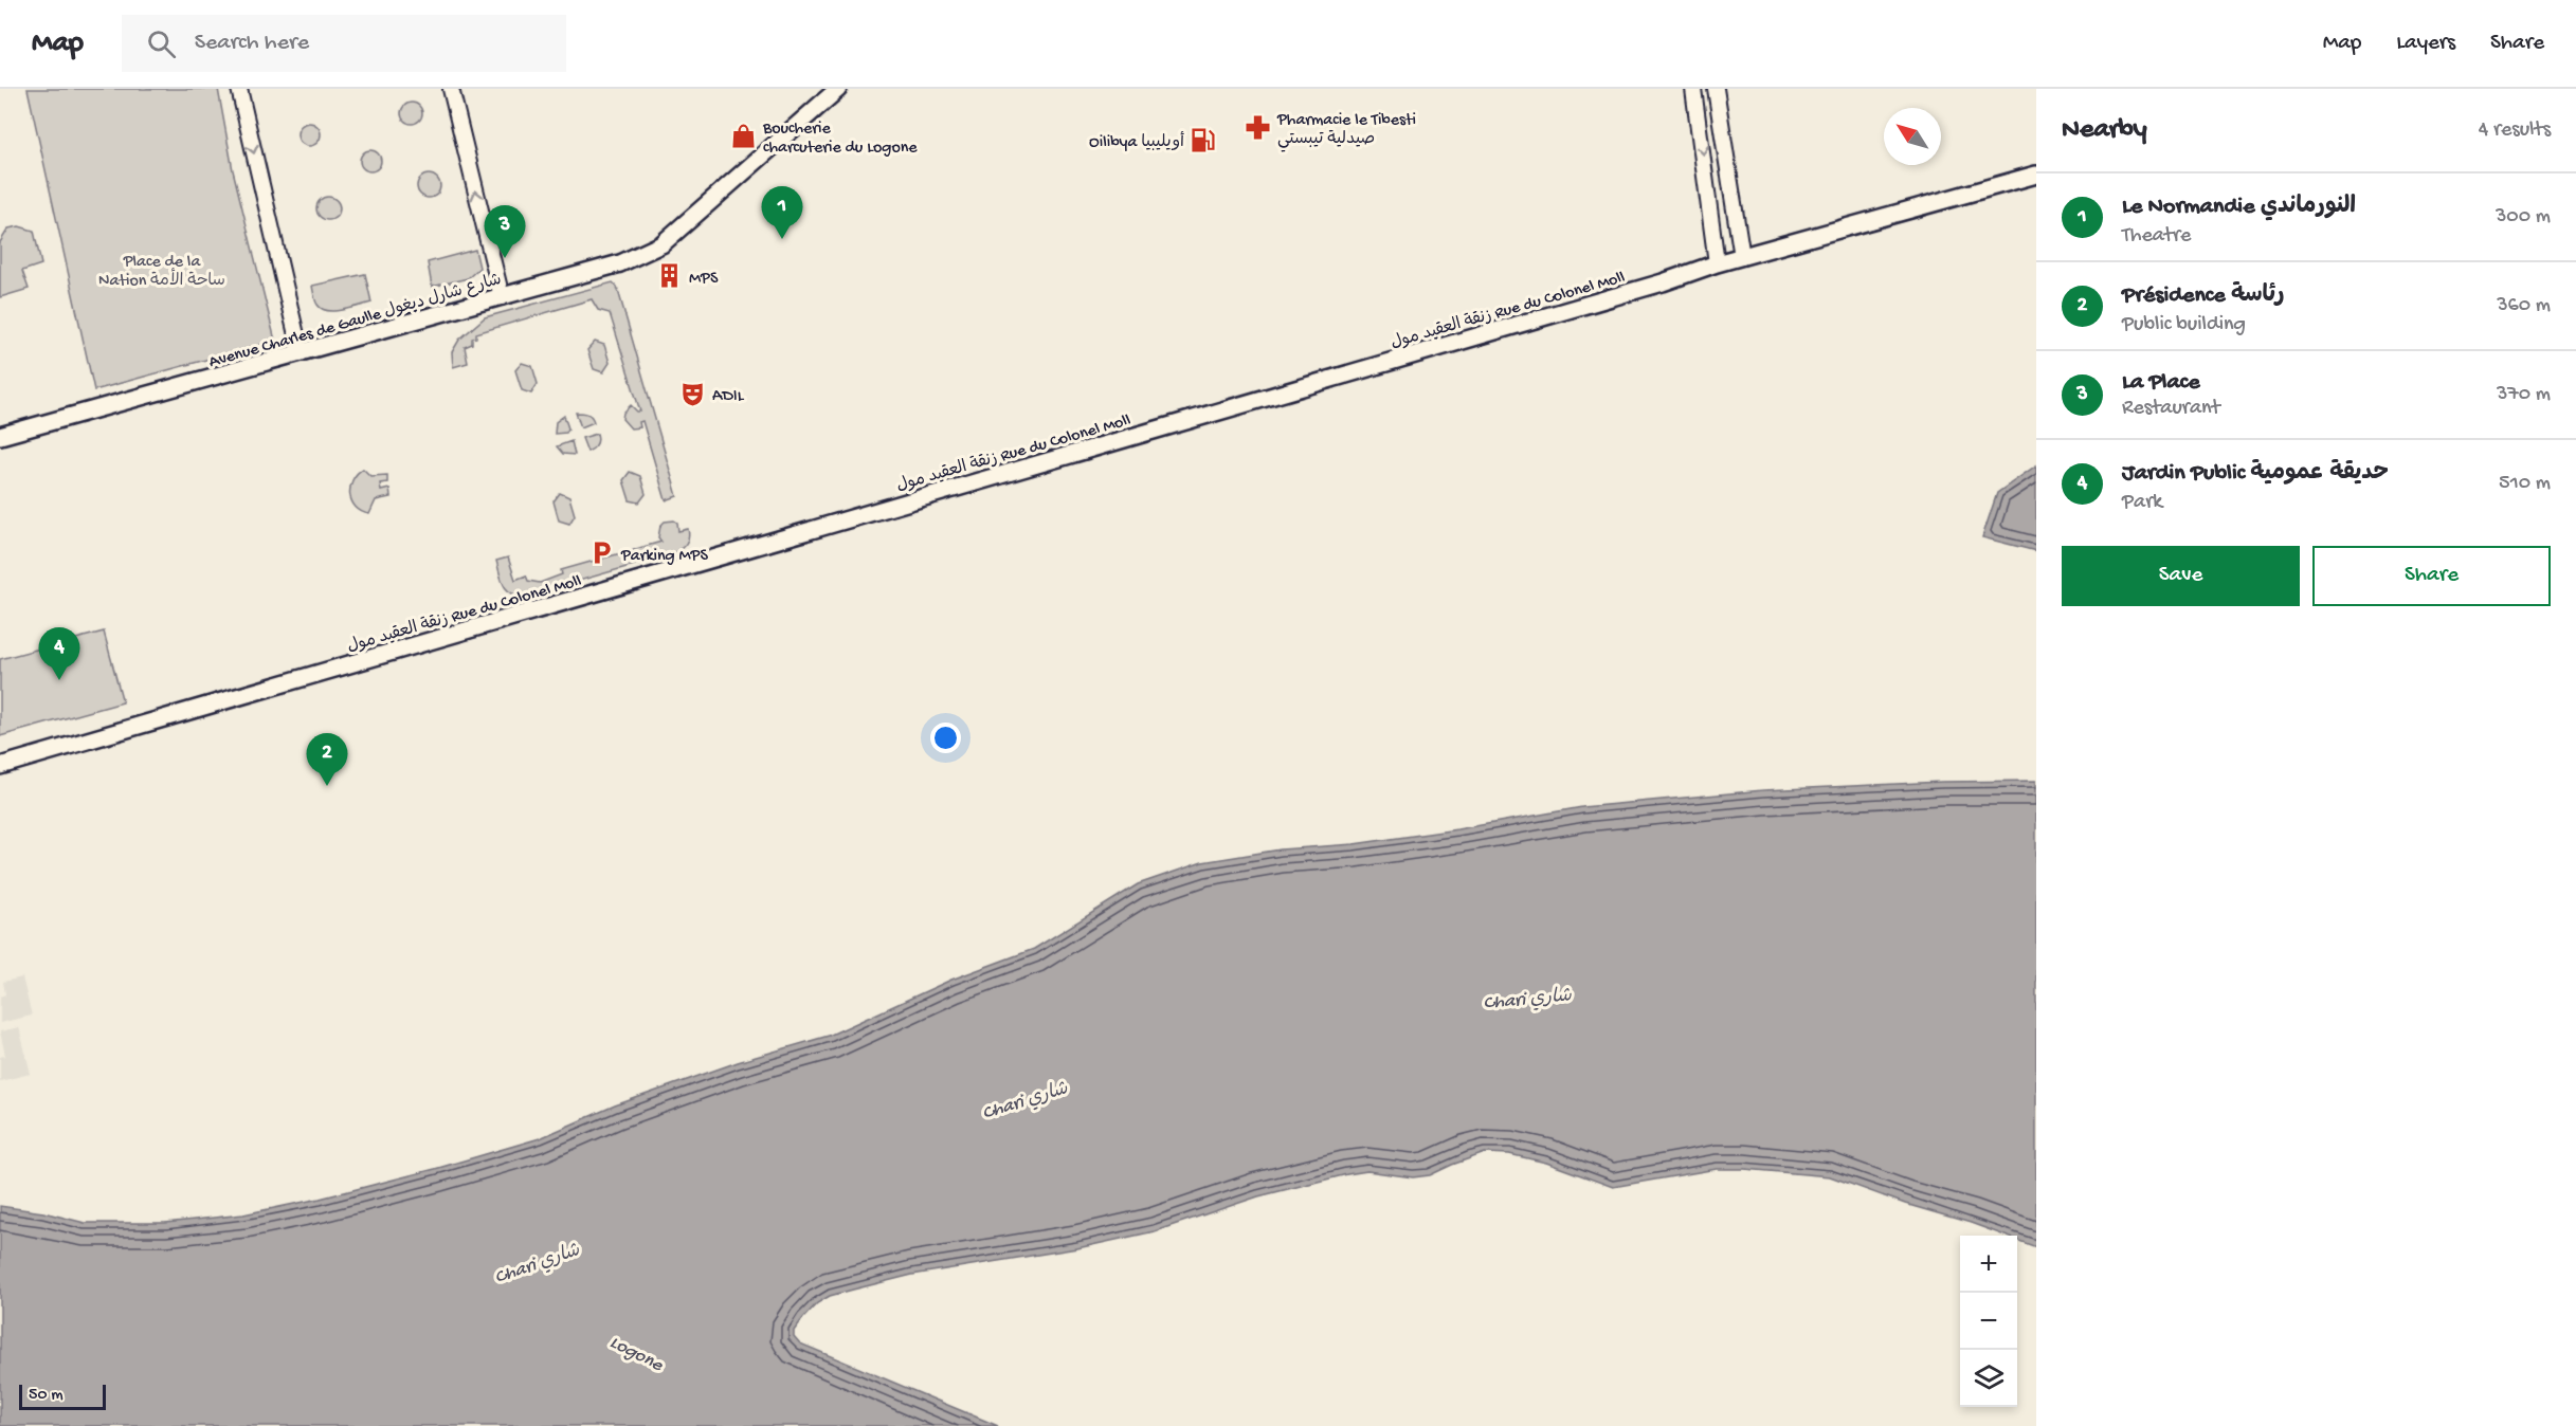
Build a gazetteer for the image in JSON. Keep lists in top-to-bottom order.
{
  "streets": {
    "main road": ["زنقة العقيد مول Rue du Colonel Moll", "Avenue Charles de Gaulle شارع شارل ديغول"]
  },
  "water": ["Chari شاري", "Logone"],
  "parks": ["Place de la Nation ساحة الأمة"],
  "places": {
    "pharmacy": ["Pharmacie le Tibesti صيدلية تيبستي"],
    "shop": ["Boucherie charcuterie du Logone"],
    "fuel station": ["Oilibya أويليبيا"],
    "building": ["MPS"],
    "theatre": ["ADIL"],
    "parking": ["Parking MPS"]
  },
  "scale_bar": "50 m",
  "north": "top left",
  "page": {
    "header": "Map",
    "search": "Search here",
    "nav": ["Map", "Layers", "Share"],
    "heading": ["Nearby", "4 results"],
    "list": [
      {
        "mark": "1",
        "name": "Le Normandie النورماندي",
        "note": "Theatre",
        "value": "300 m"
      },
      {
        "mark": "2",
        "name": "Présidence رئاسة",
        "note": "Public building",
        "value": "360 m"
      },
      {
        "mark": "3",
        "name": "La Place",
        "note": "Restaurant",
        "value": "370 m"
      },
      {
        "mark": "4",
        "name": "Jardin Public حديقة عمومية",
        "note": "Park",
        "value": "510 m"
      }
    ],
    "pins": [
      "1",
      "3",
      "4",
      "2"
    ],
    "buttons": ["Save", "Share"],
    "map_buttons": ["+", "−"],
    "scale": "50 m"
  }
}
